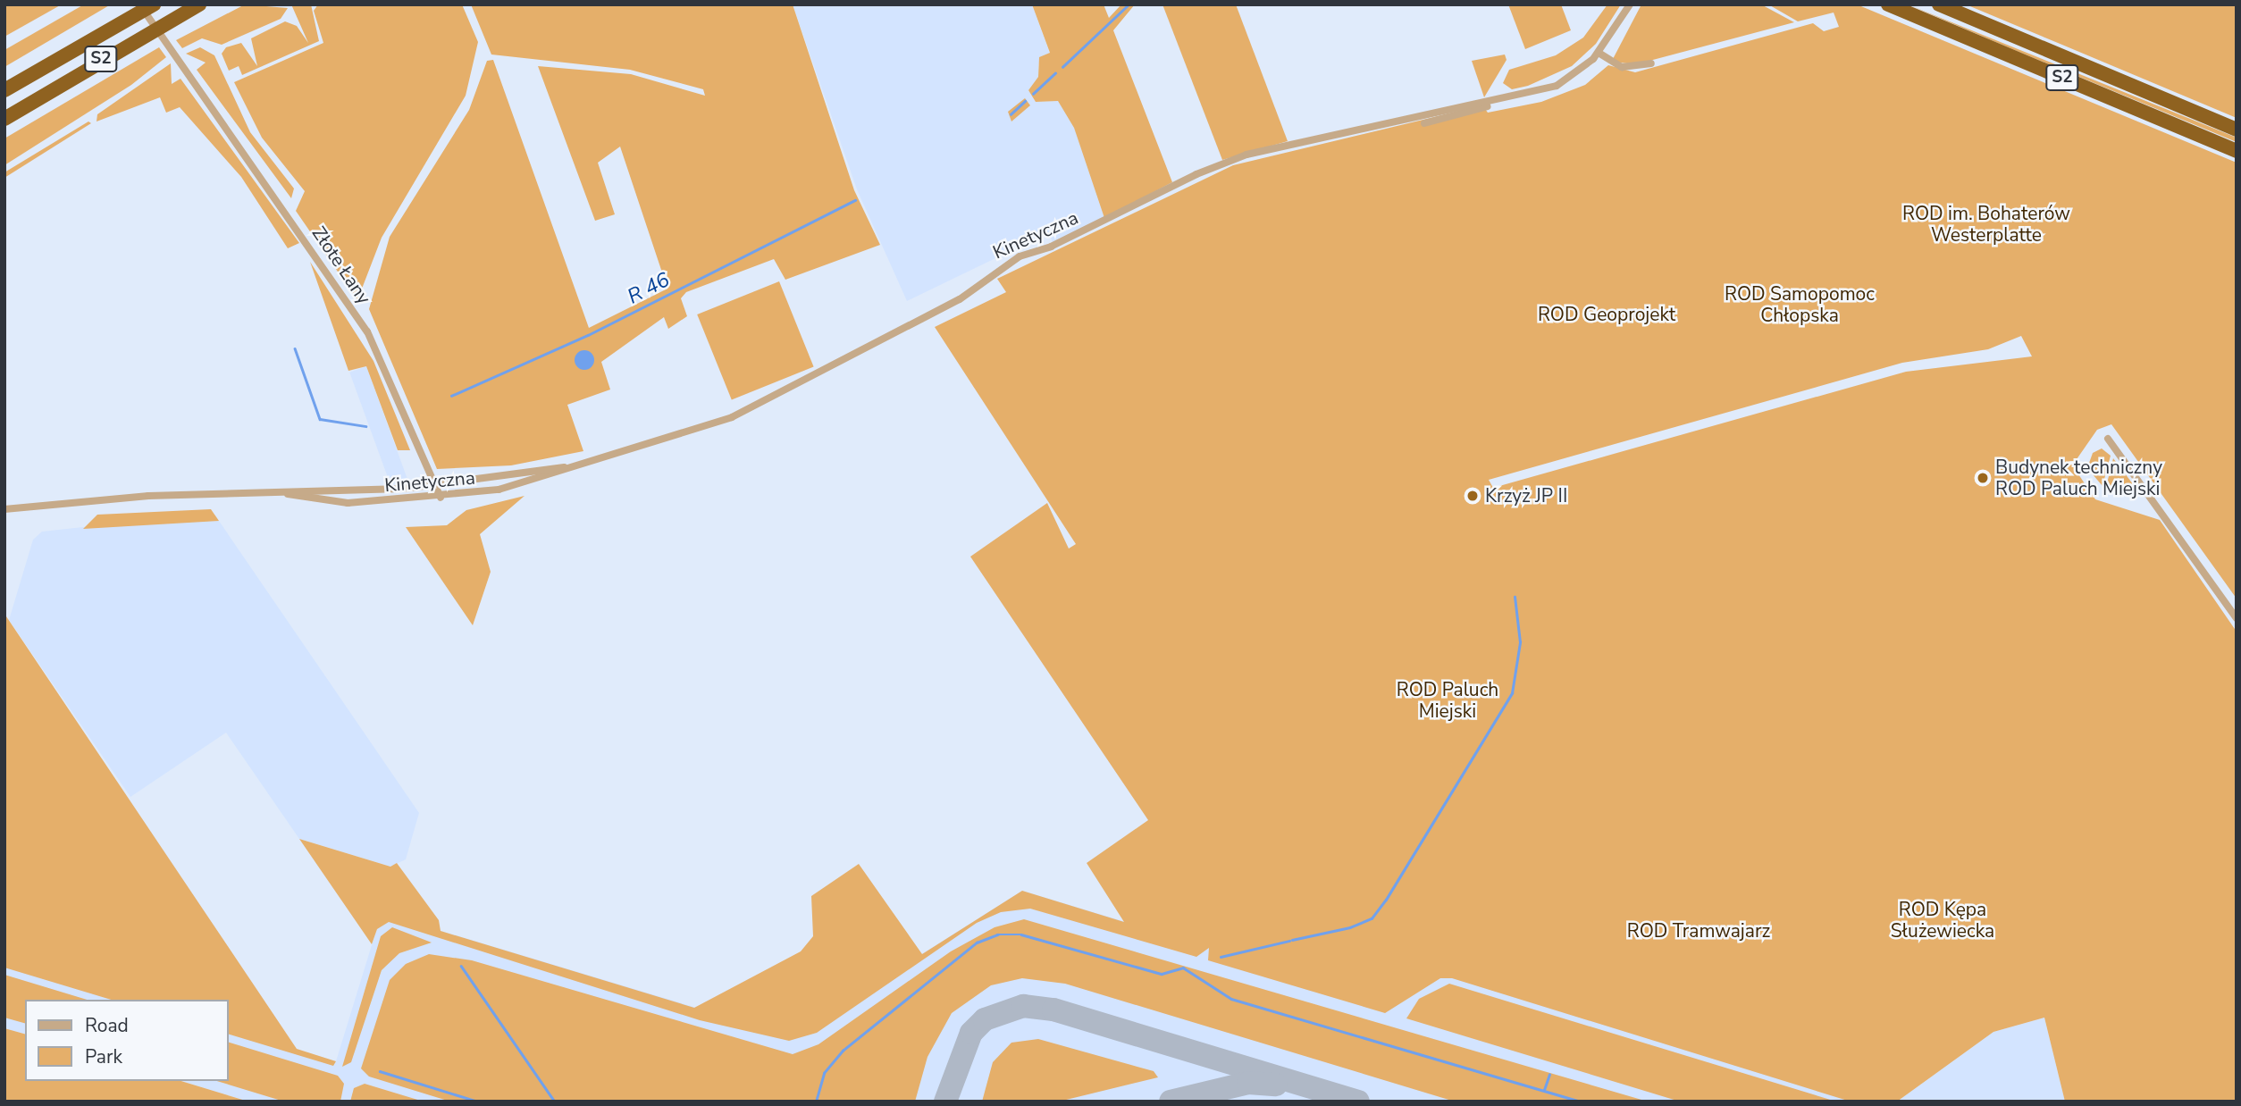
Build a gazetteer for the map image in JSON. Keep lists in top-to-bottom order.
{
  "streets": {
    "highway": ["S2"],
    "street": ["Kinetyczna", "Złote Łany"]
  },
  "crossings": [
    ["Kinetyczna", "Złote Łany"]
  ],
  "water": ["R 46"],
  "parks": [
    "ROD im. Bohaterów Westerplatte",
    "ROD Samopomoc Chłopska",
    "ROD Geoprojekt",
    "ROD Paluch Miejski",
    "ROD Kępa Służewiecka",
    "ROD Tramwajarz"
  ],
  "places": ["Budynek techniczny ROD Paluch Miejski", "Krzyż JP II"],
  "legend": ["Road", "Park"]
}
